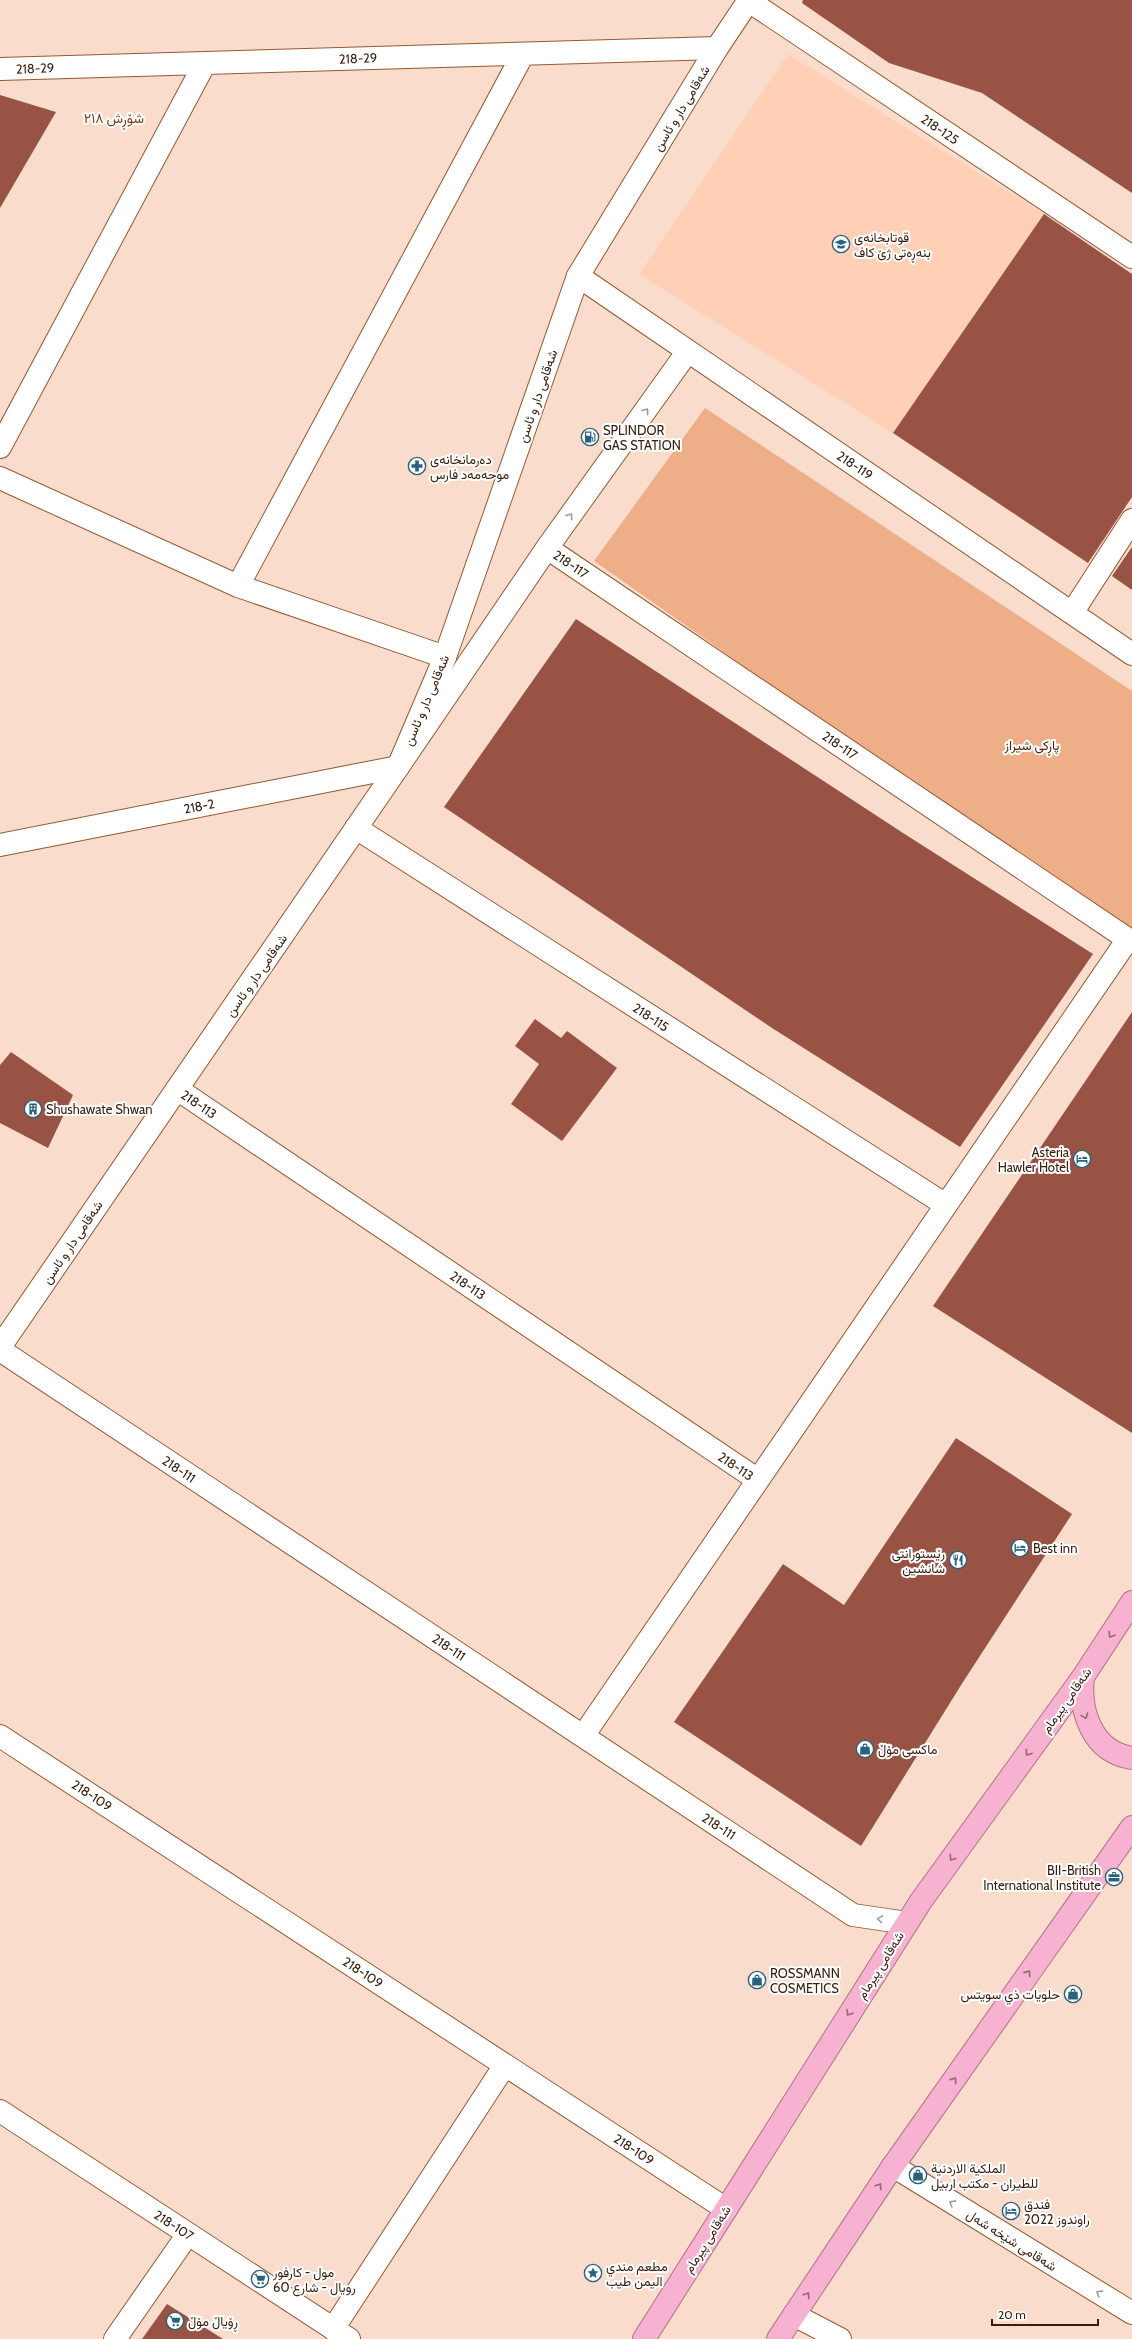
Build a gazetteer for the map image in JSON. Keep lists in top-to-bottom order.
{
  "streets": {
    "highway": ["شەقامی پیرمام"],
    "street": [
      "218-29",
      "شەقامی دار و ئاسن",
      "218-125",
      "218-119",
      "218-117",
      "218-2",
      "218-115",
      "218-113",
      "218-111",
      "218-109",
      "218-107",
      "شەقامی شێخه‌ شه‌ل"
    ]
  },
  "crossings": [
    ["218-29", "شەقامی دار و ئاسن"],
    ["شەقامی دار و ئاسن", "218-125"],
    ["شەقامی دار و ئاسن", "218-119"],
    ["شەقامی دار و ئاسن", "218-2"],
    ["شەقامی دار و ئاسن", "218-115"],
    ["شەقامی دار و ئاسن", "218-113"],
    ["218-111", "شەقامی پیرمام"],
    ["شەقامی پیرمام", "218-109"]
  ],
  "one_way": ["شەقامی شێخه‌ شه‌ل"],
  "districts": ["شۆڕش ٢١٨"],
  "parks": ["پاڕکی شیراز"],
  "places": {
    "school or university": ["قوتابخانەی بنەڕەتی ژێ کاف"],
    "fuel station": ["SPLINDOR GAS STATION"],
    "pharmacy": ["دەرمانخانەی موحەمەد فارس"],
    "building": ["Shushawate Shwan"],
    "hotel": ["Asteria Hawler Hotel", "Best inn", "فندق راوندوز 2022"],
    "restaurant": ["رێستورانتی شانشین"],
    "shop": [
      "ماكسی مۆڵ",
      "ROSSMANN COSMETICS",
      "حلويات ذي سويتس",
      "الملكية الاردنية للطيران - مكتب اربيل"
    ],
    "office": ["BII-British International Institute"],
    "place": ["مطعم مندي اليمن طيب"],
    "supermarket": ["مول - كارفور رويال - شارع 60", "ڕۆیاڵ مۆڵ"]
  },
  "scale_bar": "20 m"
}
